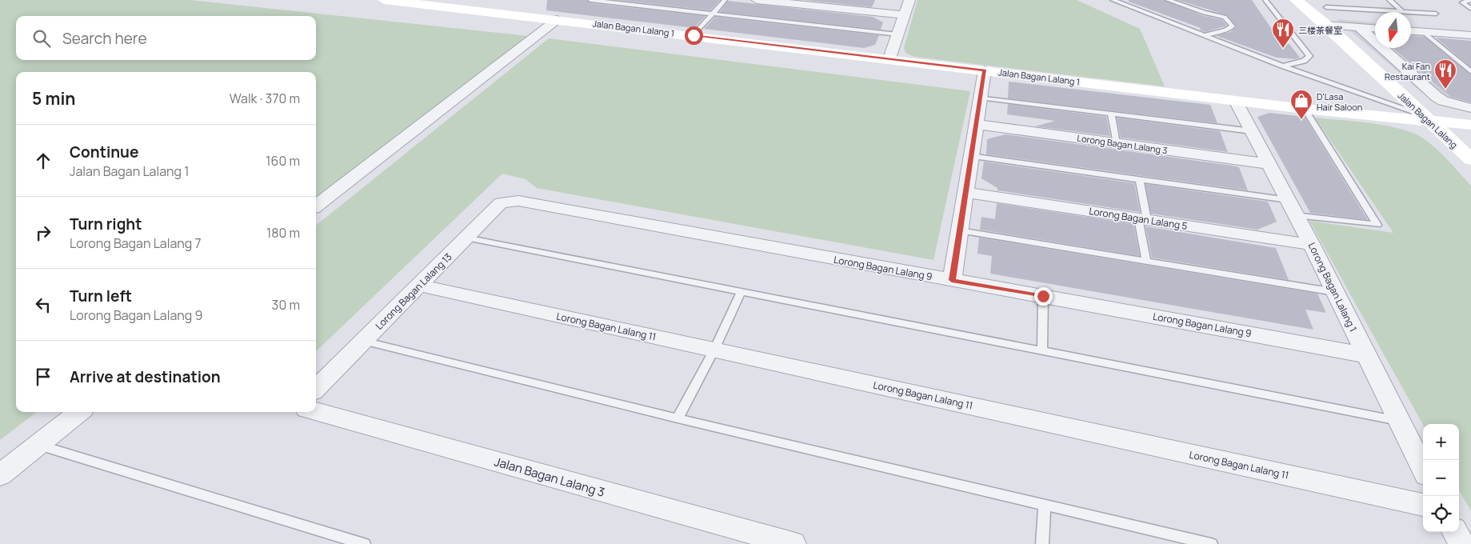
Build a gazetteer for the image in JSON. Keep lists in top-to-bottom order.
{
  "streets": {
    "main road": ["Jalan Bagan Lalang 1", "Jalan Bagan Lalang"],
    "street": [
      "Lorong Bagan Lalang 3",
      "Lorong Bagan Lalang 5",
      "Lorong Bagan Lalang 9",
      "Lorong Bagan Lalang 1",
      "Lorong Bagan Lalang 13",
      "Lorong Bagan Lalang 11",
      "Jalan Bagan Lalang 3"
    ]
  },
  "crossings": [
    ["Jalan Bagan Lalang 1", "Jalan Bagan Lalang"],
    ["Jalan Bagan Lalang 1", "Lorong Bagan Lalang 1"],
    ["Lorong Bagan Lalang 3", "Lorong Bagan Lalang 1"],
    ["Lorong Bagan Lalang 5", "Lorong Bagan Lalang 1"],
    ["Lorong Bagan Lalang 9", "Lorong Bagan Lalang 1"],
    ["Lorong Bagan Lalang 9", "Lorong Bagan Lalang 13"],
    ["Lorong Bagan Lalang 13", "Lorong Bagan Lalang 11"]
  ],
  "places": {
    "restaurant": ["三楼茶餐室", "Kai Fan Restaurant"],
    "shop": ["D'Lasa Hair Saloon"]
  },
  "north": "bottom",
  "page": {
    "search": "Search here",
    "heading": ["5 min", "Walk · 370 m"],
    "list": [
      ["Continue", "Jalan Bagan Lalang 1", "160 m"],
      ["Turn right", "Lorong Bagan Lalang 7", "180 m"],
      ["Turn left", "Lorong Bagan Lalang 9", "30 m"],
      "Arrive at destination"
    ],
    "map_buttons": ["+", "−"]
  }
}
